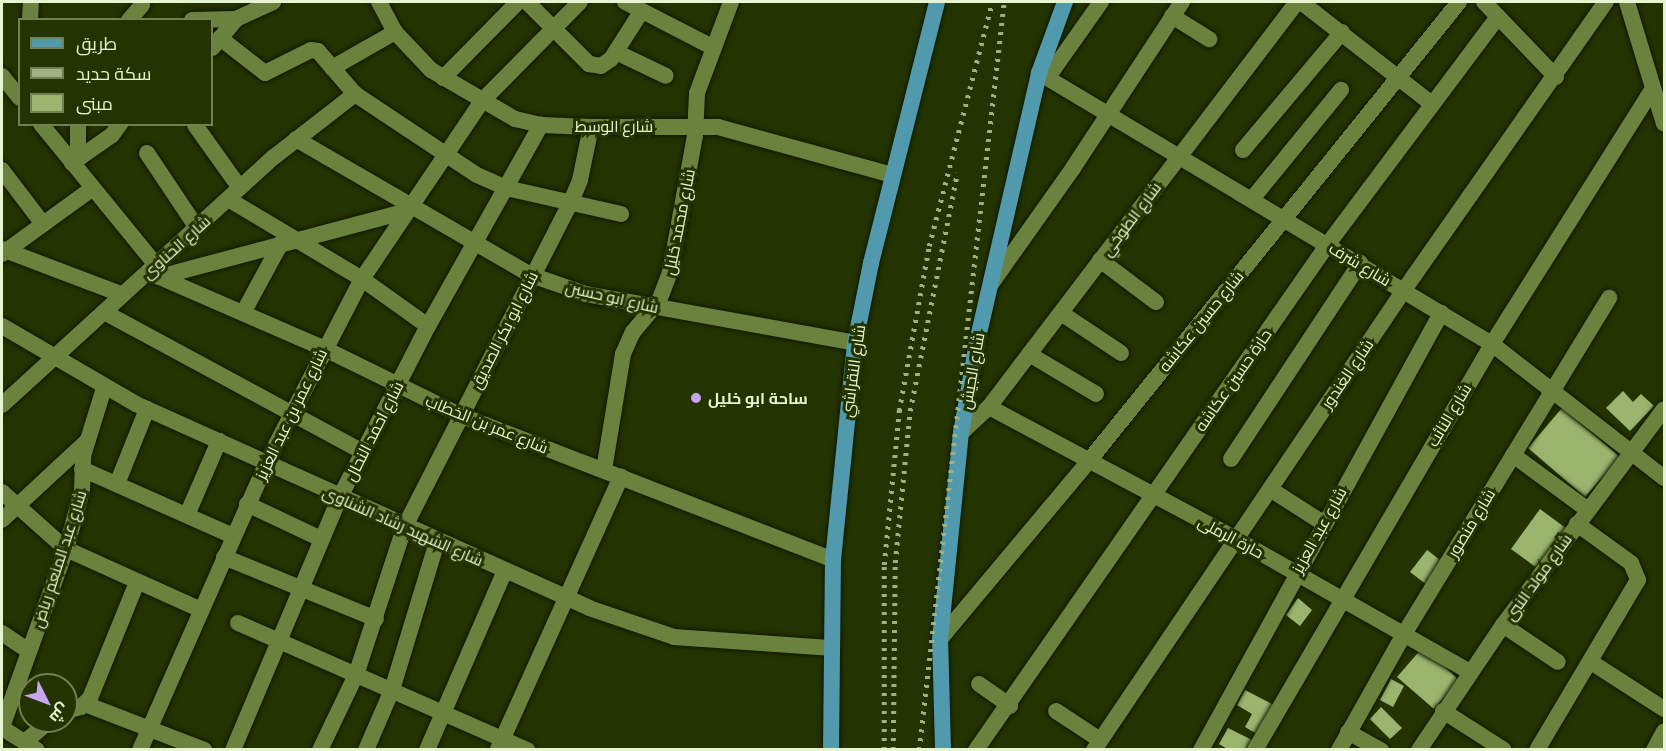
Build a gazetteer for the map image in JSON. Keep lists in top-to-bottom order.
{
  "streets": {
    "main road": ["شارع النقراشي", "شارع الجيش"],
    "street": [
      "شارع الوسط",
      "شارع الطوخي",
      "شارع محمد خليل",
      "شارع الحناوى",
      "شارع شرف",
      "شارع ابو حسين",
      "شارع حسين عكاشه",
      "شارع ابو بكر الصديق",
      "شارع الغندور",
      "حارة حسين عكاشه",
      "شارع عمر بن عبد العزيز",
      "شارع النائب",
      "شارع عمر بن الخطاب",
      "شارع احمد النحال",
      "شارع منصور",
      "شارع الشهيد رشاد الشناوى",
      "شارع عبد العزيز",
      "حارة الرملى",
      "شارع عبد المنعم رياض",
      "شارع مولد النبى"
    ]
  },
  "crossings": [
    ["شارع الوسط", "شارع محمد خليل"],
    ["شارع الوسط", "شارع ابو بكر الصديق"],
    ["شارع الوسط", "شارع النقراشي"],
    ["شارع الوسط", "شارع عمر بن عبد العزيز"],
    ["شارع الوسط", "شارع احمد النحال"],
    ["شارع الطوخي", "شارع شرف"],
    ["شارع الطوخي", "شارع الجيش"],
    ["شارع الطوخي", "حارة الرملى"],
    ["شارع محمد خليل", "شارع ابو حسين"],
    ["شارع محمد خليل", "شارع عمر بن الخطاب"],
    ["شارع الحناوى", "شارع ابو حسين"],
    ["شارع الحناوى", "شارع عمر بن الخطاب"],
    ["شارع الحناوى", "شارع الشهيد رشاد الشناوى"],
    ["شارع شرف", "شارع حسين عكاشه"],
    ["شارع شرف", "شارع الجيش"],
    ["شارع شرف", "شارع الغندور"],
    ["شارع شرف", "حارة حسين عكاشه"],
    ["شارع شرف", "شارع النائب"],
    ["شارع شرف", "شارع منصور"],
    ["شارع شرف", "شارع عبد العزيز"],
    ["شارع شرف", "شارع مولد النبى"],
    ["شارع ابو حسين", "شارع ابو بكر الصديق"],
    ["شارع ابو حسين", "شارع النقراشي"],
    ["شارع ابو حسين", "شارع عمر بن عبد العزيز"],
    ["شارع ابو حسين", "شارع احمد النحال"],
    ["شارع حسين عكاشه", "شارع الجيش"],
    ["شارع حسين عكاشه", "حارة الرملى"],
    ["شارع ابو بكر الصديق", "شارع عمر بن الخطاب"],
    ["شارع ابو بكر الصديق", "شارع الشهيد رشاد الشناوى"],
    ["شارع النقراشي", "شارع عمر بن الخطاب"],
    ["شارع النقراشي", "شارع الشهيد رشاد الشناوى"],
    ["شارع الغندور", "حارة الرملى"],
    ["حارة حسين عكاشه", "حارة الرملى"],
    ["شارع عمر بن عبد العزيز", "شارع عمر بن الخطاب"],
    ["شارع عمر بن عبد العزيز", "شارع الشهيد رشاد الشناوى"],
    ["شارع النائب", "حارة الرملى"],
    ["شارع عمر بن الخطاب", "شارع احمد النحال"],
    ["شارع احمد النحال", "شارع الشهيد رشاد الشناوى"],
    ["شارع منصور", "حارة الرملى"],
    ["شارع الشهيد رشاد الشناوى", "شارع عبد المنعم رياض"],
    ["شارع عبد العزيز", "حارة الرملى"],
    ["حارة الرملى", "شارع مولد النبى"]
  ],
  "places": ["ساحة ابو خليل"],
  "legend": ["طريق", "سكة حديد", "مبنى"],
  "north": "bottom right"
}
